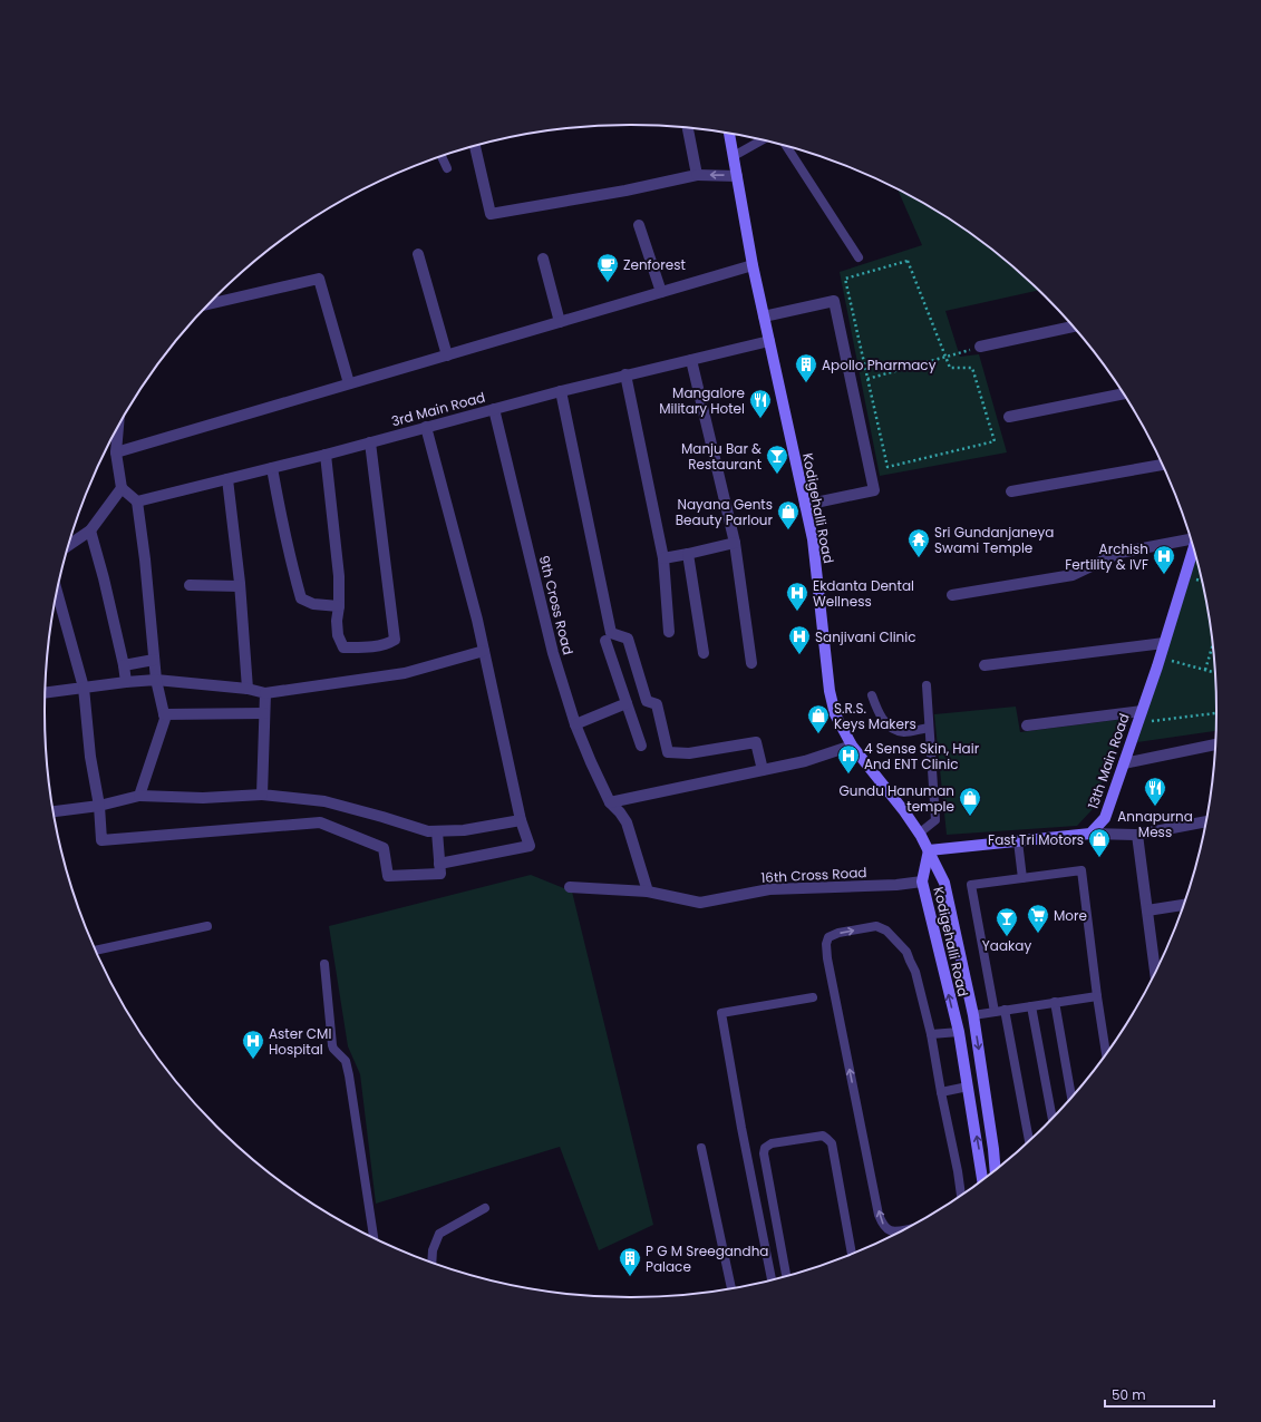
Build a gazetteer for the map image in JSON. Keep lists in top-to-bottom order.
{
  "streets": {
    "main road": ["Kodigehalli Road", "13th Main Road"],
    "street": ["3rd Main Road", "9th Cross Road", "16th Cross Road"]
  },
  "crossings": [
    ["3rd Main Road", "Kodigehalli Road"],
    ["3rd Main Road", "9th Cross Road"],
    ["Kodigehalli Road", "16th Cross Road"]
  ],
  "places": {
    "cafe": ["Zenforest"],
    "building": ["Apollo Pharmacy", "P G M Sreegandha Palace"],
    "restaurant": ["Mangalore Military Hotel", "Annapurna Mess"],
    "bar": ["Manju Bar & Restaurant", "Yaakay"],
    "shop": [
      "Nayana Gents Beauty Parlour",
      "S.R.S. Keys Makers",
      "Gundu Hanuman temple",
      "Fast Tri Motors"
    ],
    "temple": ["Sri Gundanjaneya Swami Temple"],
    "hospital": [
      "Archish Fertility & IVF",
      "Ekdanta Dental Wellness",
      "Sanjivani Clinic",
      "4 Sense Skin, Hair And ENT Clinic",
      "Aster CMI Hospital"
    ],
    "supermarket": ["More"]
  },
  "scale_bar": "50 m"
}
